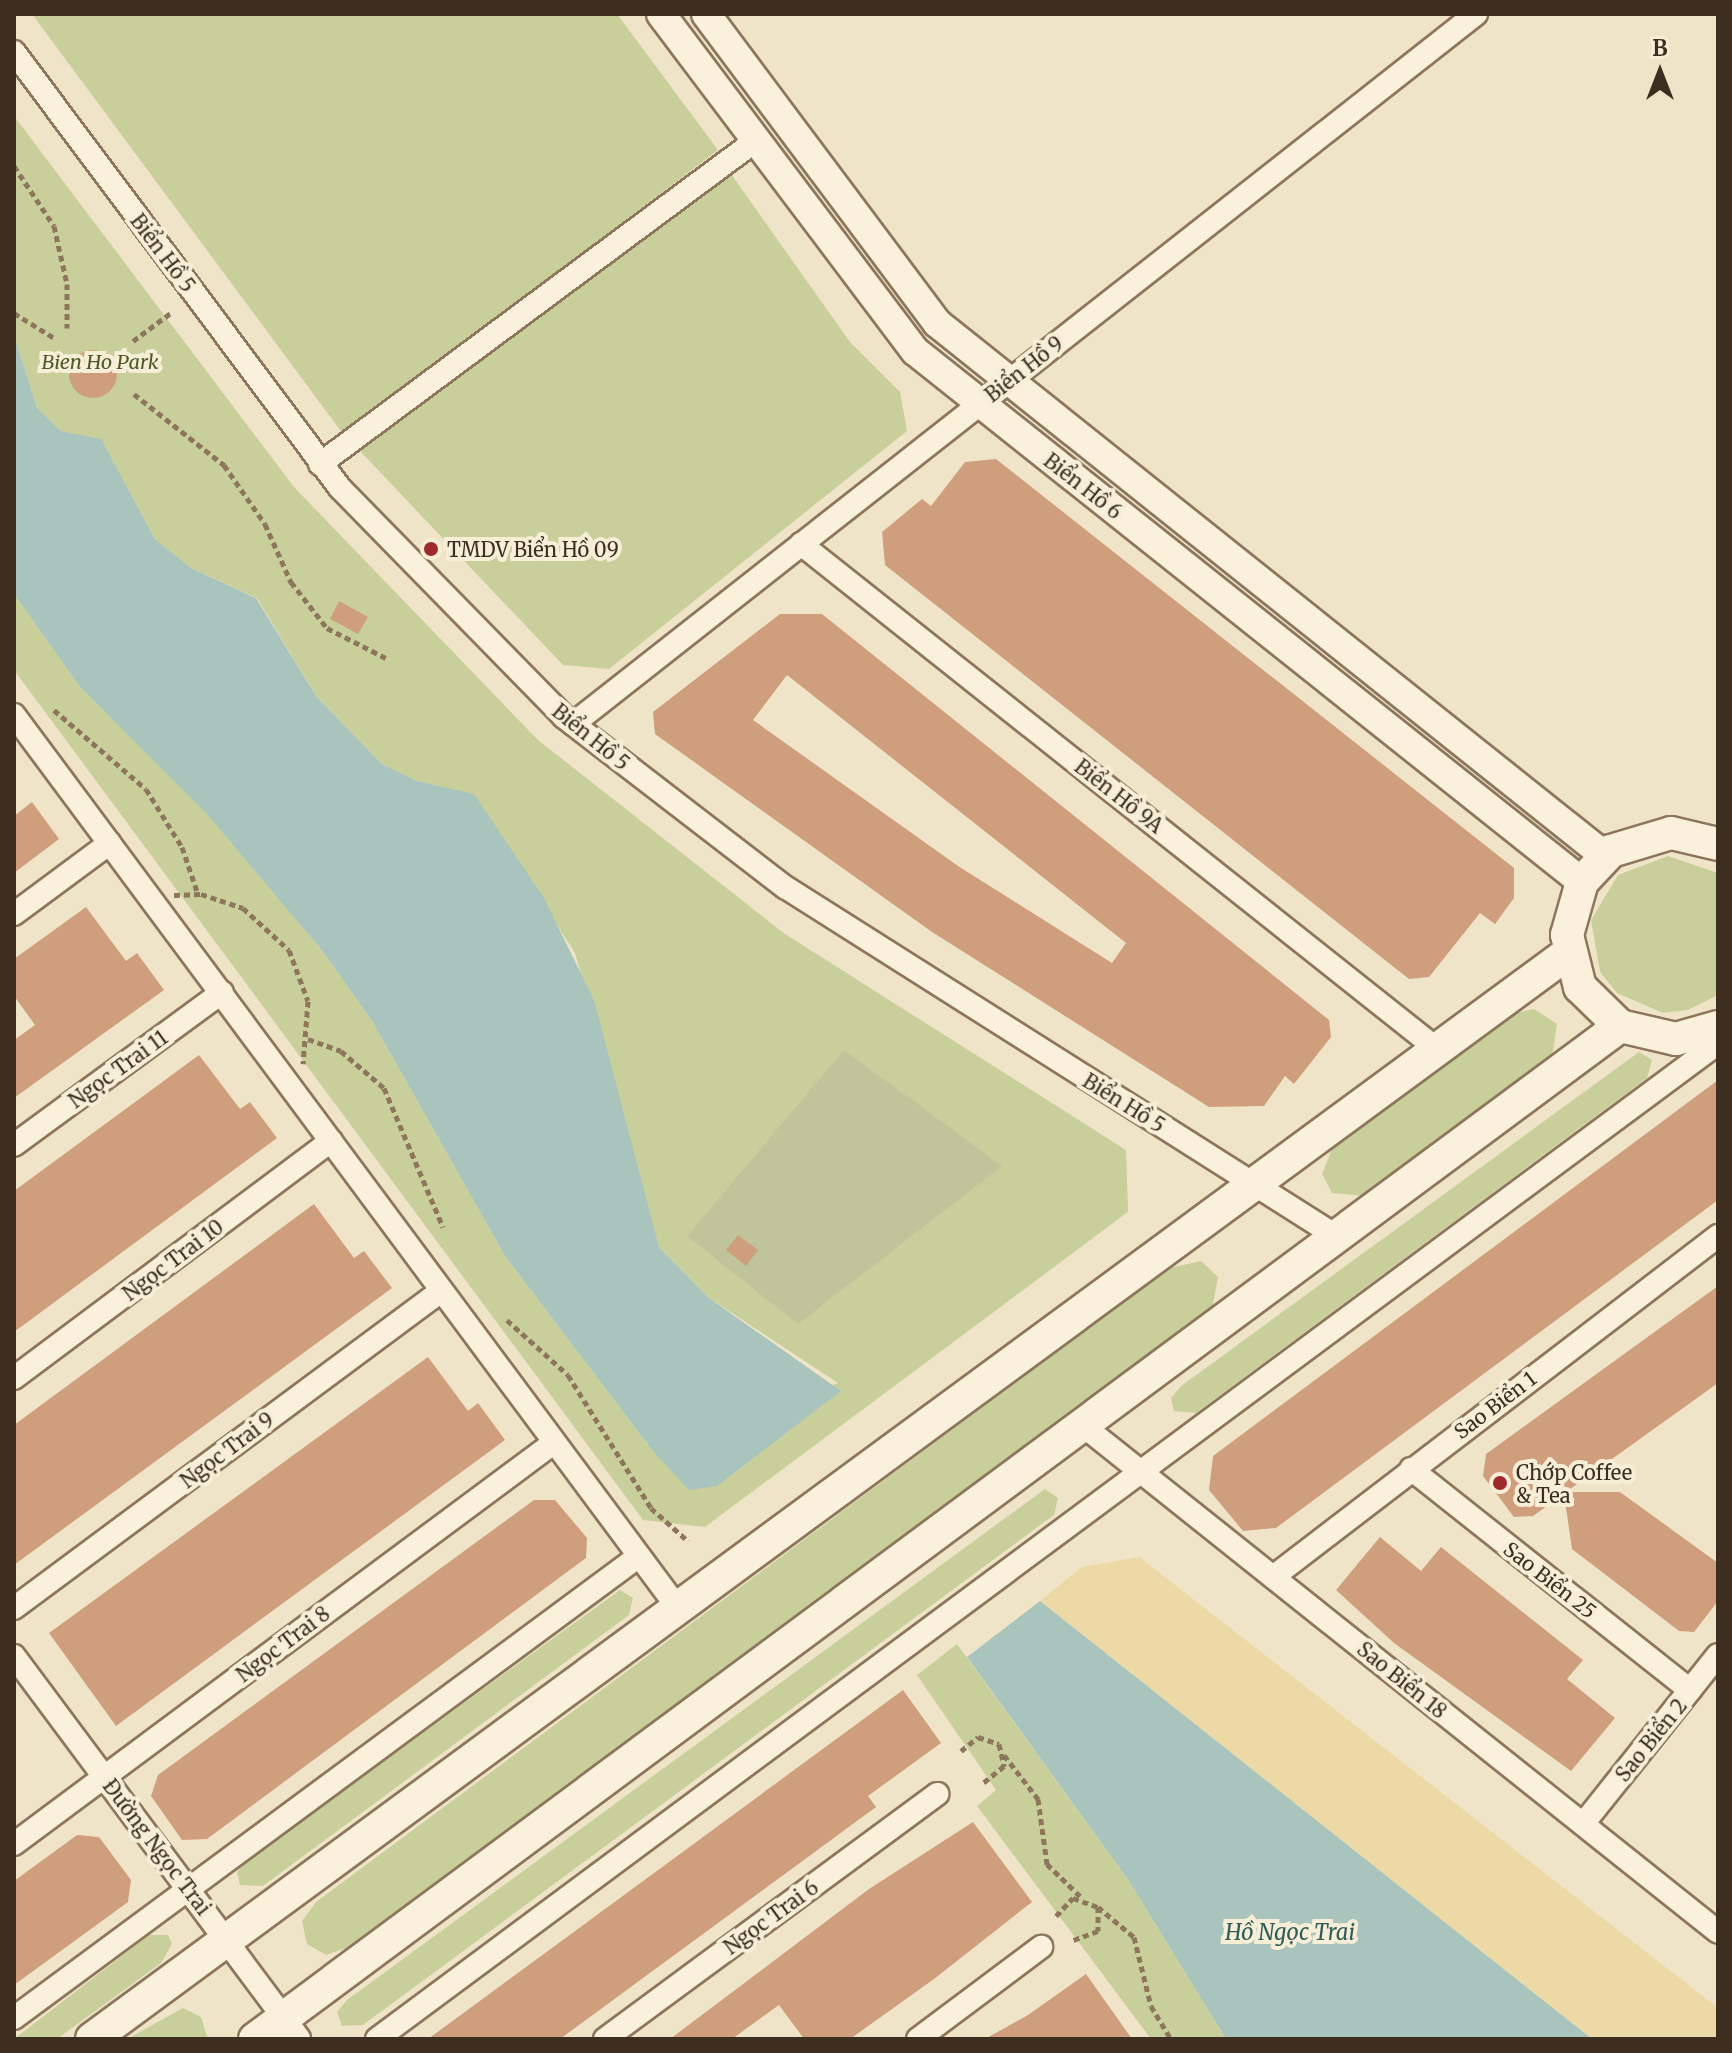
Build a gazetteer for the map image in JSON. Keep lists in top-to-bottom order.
{
  "streets": {
    "street": [
      "Biển Hồ 5",
      "Biển Hồ 9",
      "Biển Hồ 6",
      "Biển Hồ 9A",
      "Ngọc Trai 11",
      "Ngọc Trai 10",
      "Sao Biển 1",
      "Ngọc Trai 9",
      "Sao Biển 25",
      "Ngọc Trai 8",
      "Sao Biển 18",
      "Sao Biển 2",
      "Đường Ngọc Trai",
      "Ngọc Trai 6"
    ]
  },
  "crossings": [
    ["Biển Hồ 5", "Biển Hồ 9"],
    ["Biển Hồ 9", "Biển Hồ 6"],
    ["Biển Hồ 9", "Biển Hồ 9A"],
    ["Sao Biển 1", "Sao Biển 25"],
    ["Sao Biển 1", "Sao Biển 18"],
    ["Sao Biển 25", "Sao Biển 2"],
    ["Ngọc Trai 8", "Đường Ngọc Trai"],
    ["Sao Biển 18", "Sao Biển 2"]
  ],
  "water": ["Hồ Ngọc Trai"],
  "parks": ["Bien Ho Park"],
  "places": ["TMDV Biển Hồ 09", "Chớp Coffee & Tea"],
  "north": "top"
}
